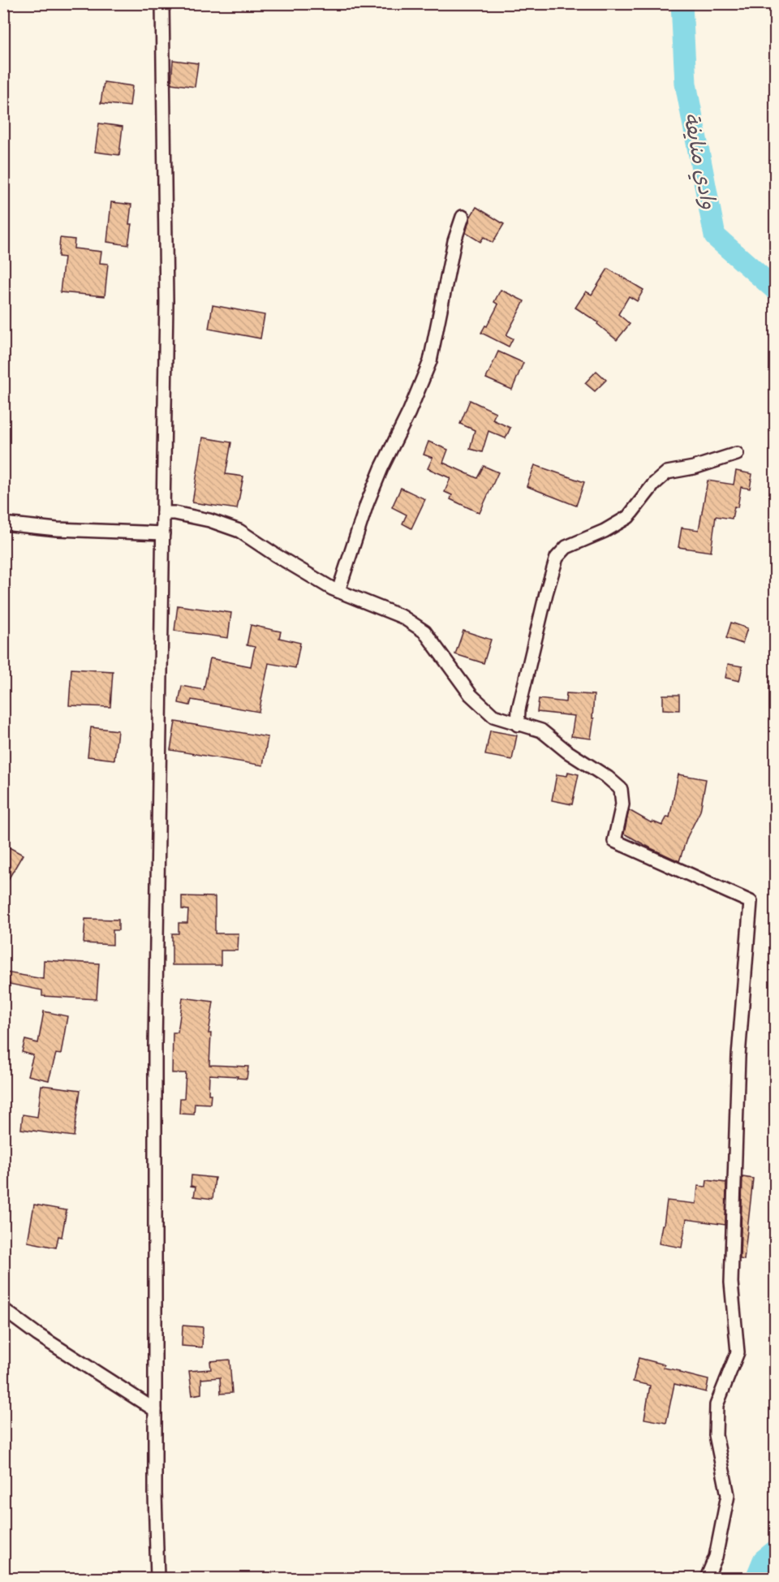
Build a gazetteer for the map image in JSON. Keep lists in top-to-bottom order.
{
  "water": ["وادي منايفة"]
}
